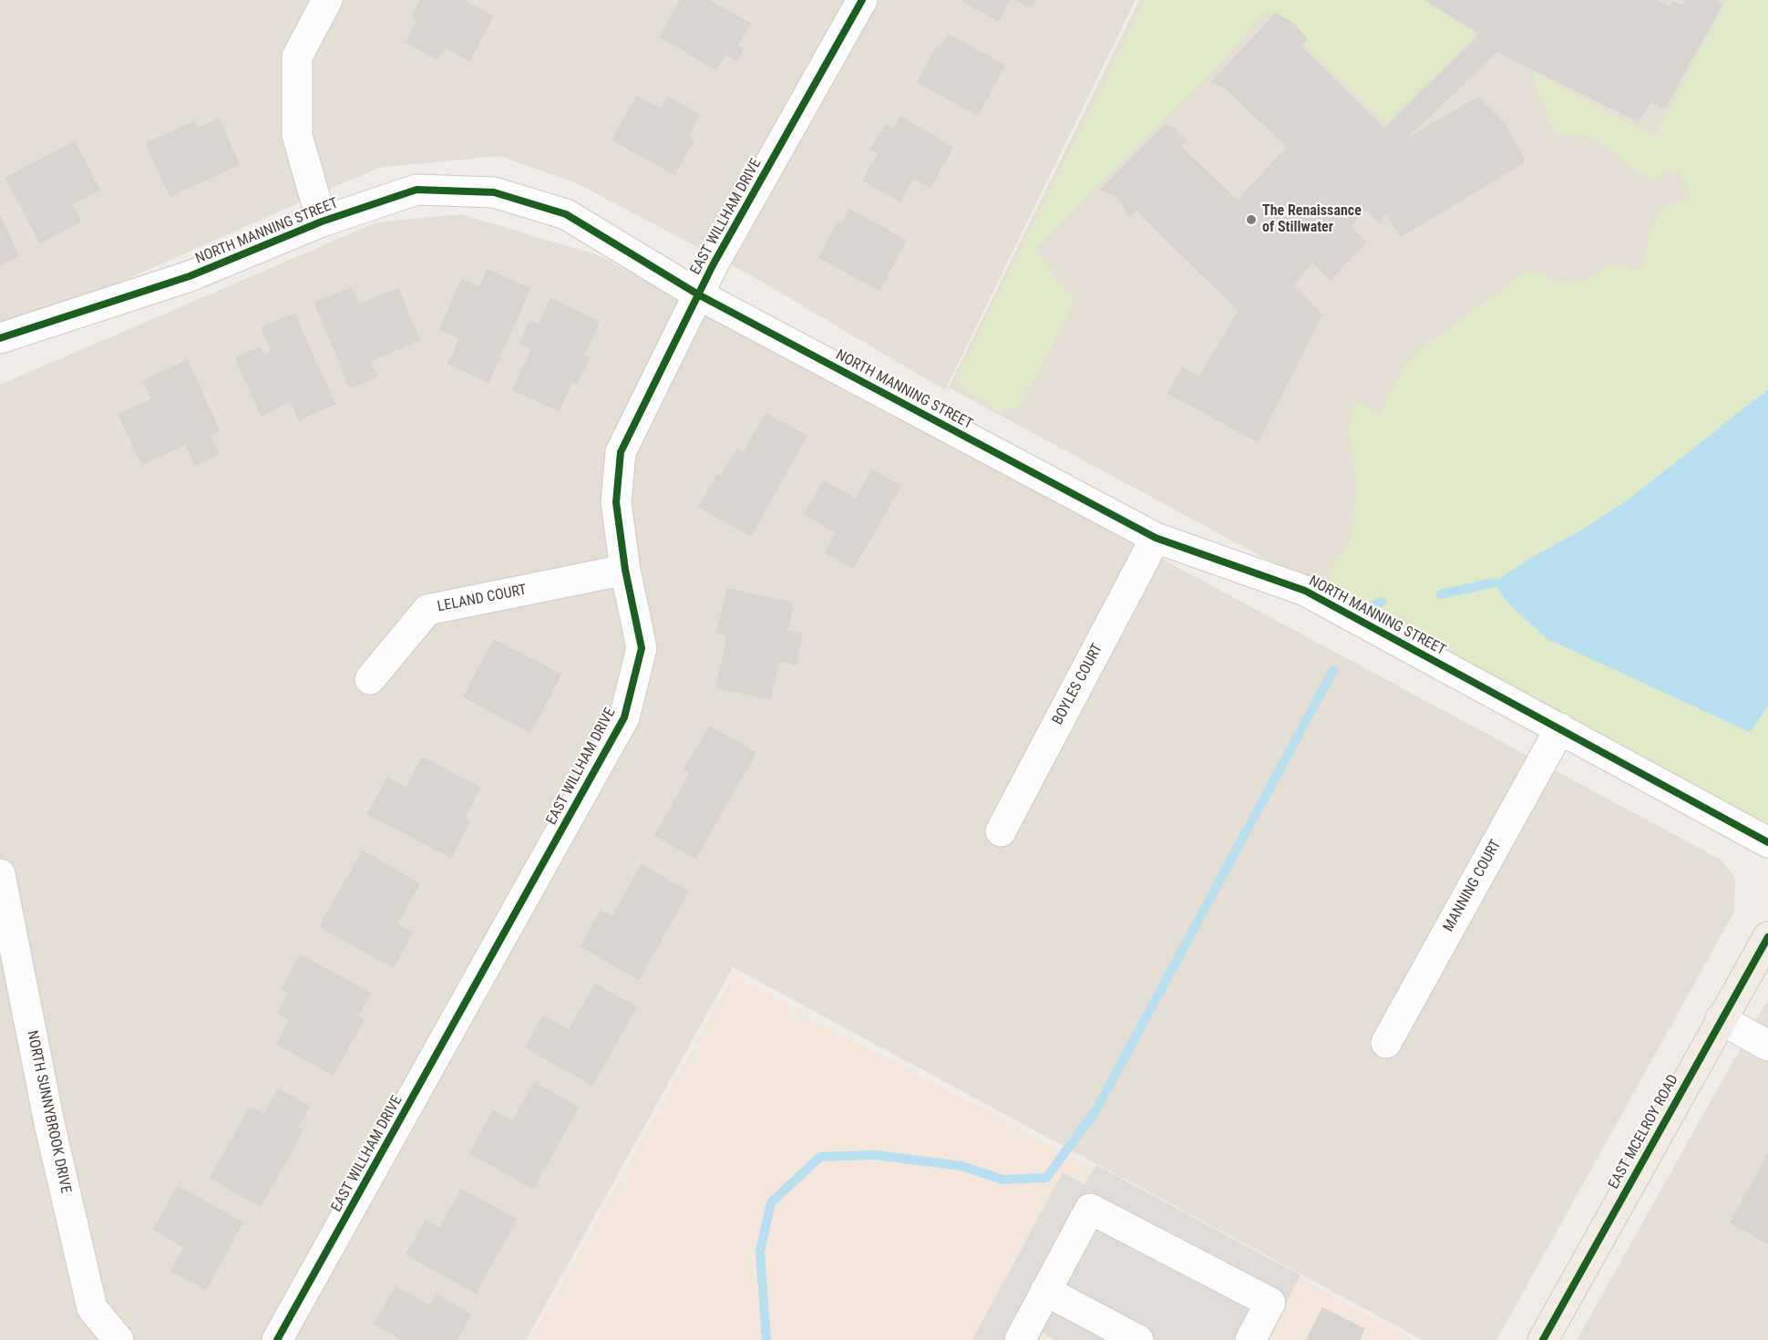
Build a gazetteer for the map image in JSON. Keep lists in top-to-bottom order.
{
  "streets": {
    "main road": ["EAST MCELROY ROAD"],
    "street": [
      "EAST WILLHAM DRIVE",
      "NORTH MANNING STREET",
      "LELAND COURT",
      "BOYLES COURT",
      "MANNING COURT",
      "NORTH SUNNYBROOK DRIVE"
    ]
  },
  "crossings": [
    ["EAST WILLHAM DRIVE", "NORTH MANNING STREET"],
    ["EAST WILLHAM DRIVE", "LELAND COURT"],
    ["NORTH MANNING STREET", "BOYLES COURT"],
    ["NORTH MANNING STREET", "MANNING COURT"]
  ],
  "places": ["The Renaissance of Stillwater"]
}
